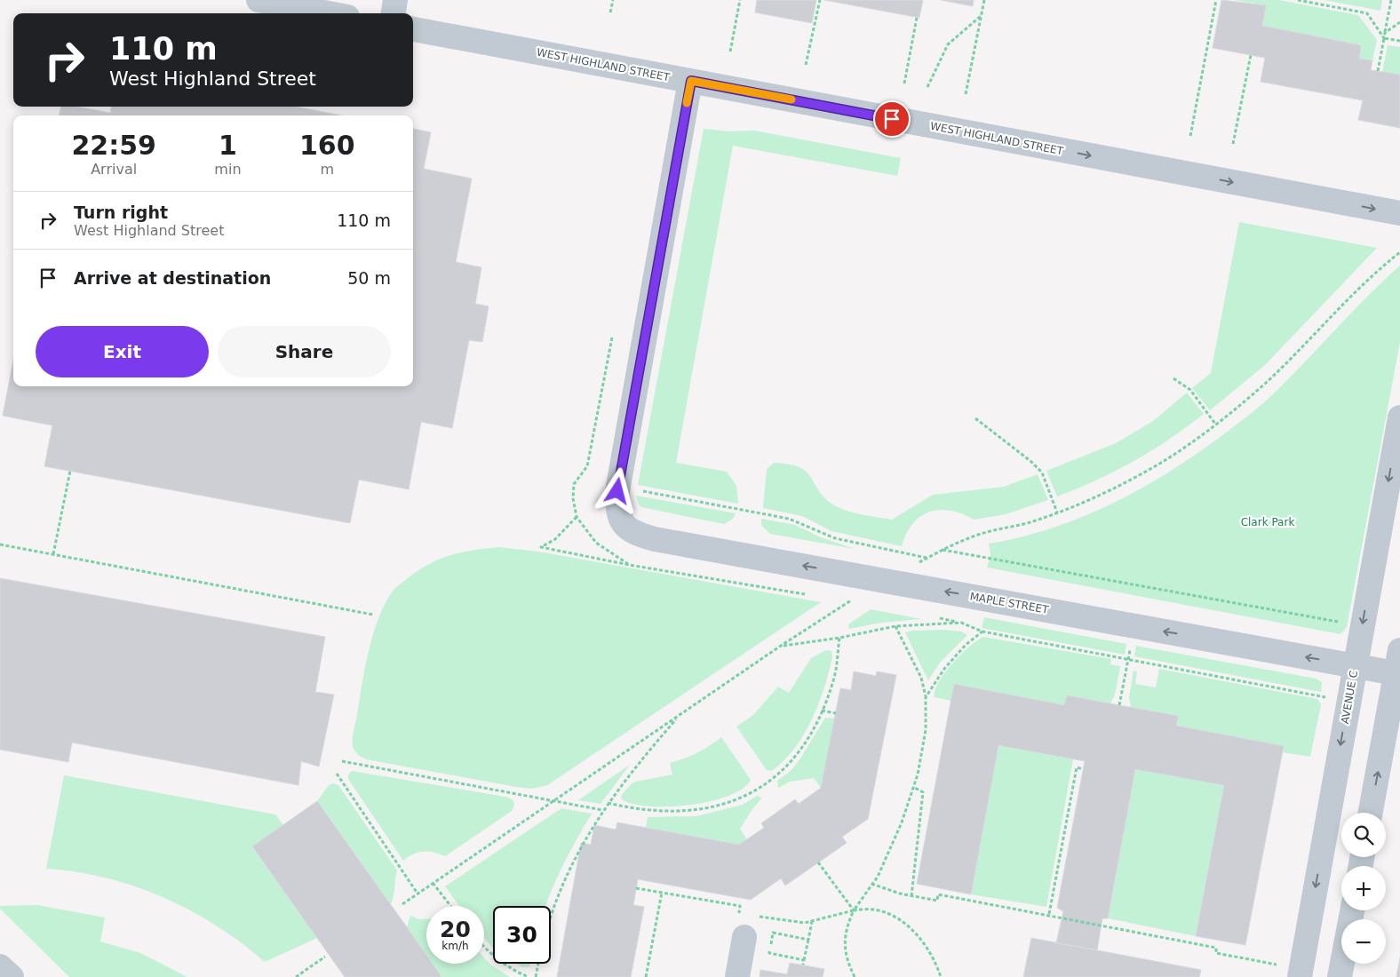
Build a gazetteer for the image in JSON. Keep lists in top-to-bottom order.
{
  "streets": {
    "street": ["WEST HIGHLAND STREET", "MAPLE STREET", "AVENUE C"]
  },
  "crossings": [
    ["MAPLE STREET", "AVENUE C"]
  ],
  "one_way": ["WEST HIGHLAND STREET", "MAPLE STREET"],
  "parks": ["Clark Park"],
  "page": {
    "turn": ["110 m", "West Highland Street"],
    "eta": [
      "22:59",
      "Arrival",
      "1",
      "min",
      "160",
      "m"
    ],
    "list": [
      {
        "name": "Turn right",
        "note": "West Highland Street",
        "value": "110 m"
      },
      {
        "name": "Arrive at destination",
        "value": "50 m"
      }
    ],
    "buttons": ["Exit", "Share"],
    "map_buttons": ["+", "−"],
    "speed": "20 km/h",
    "limit": "30"
  }
}
